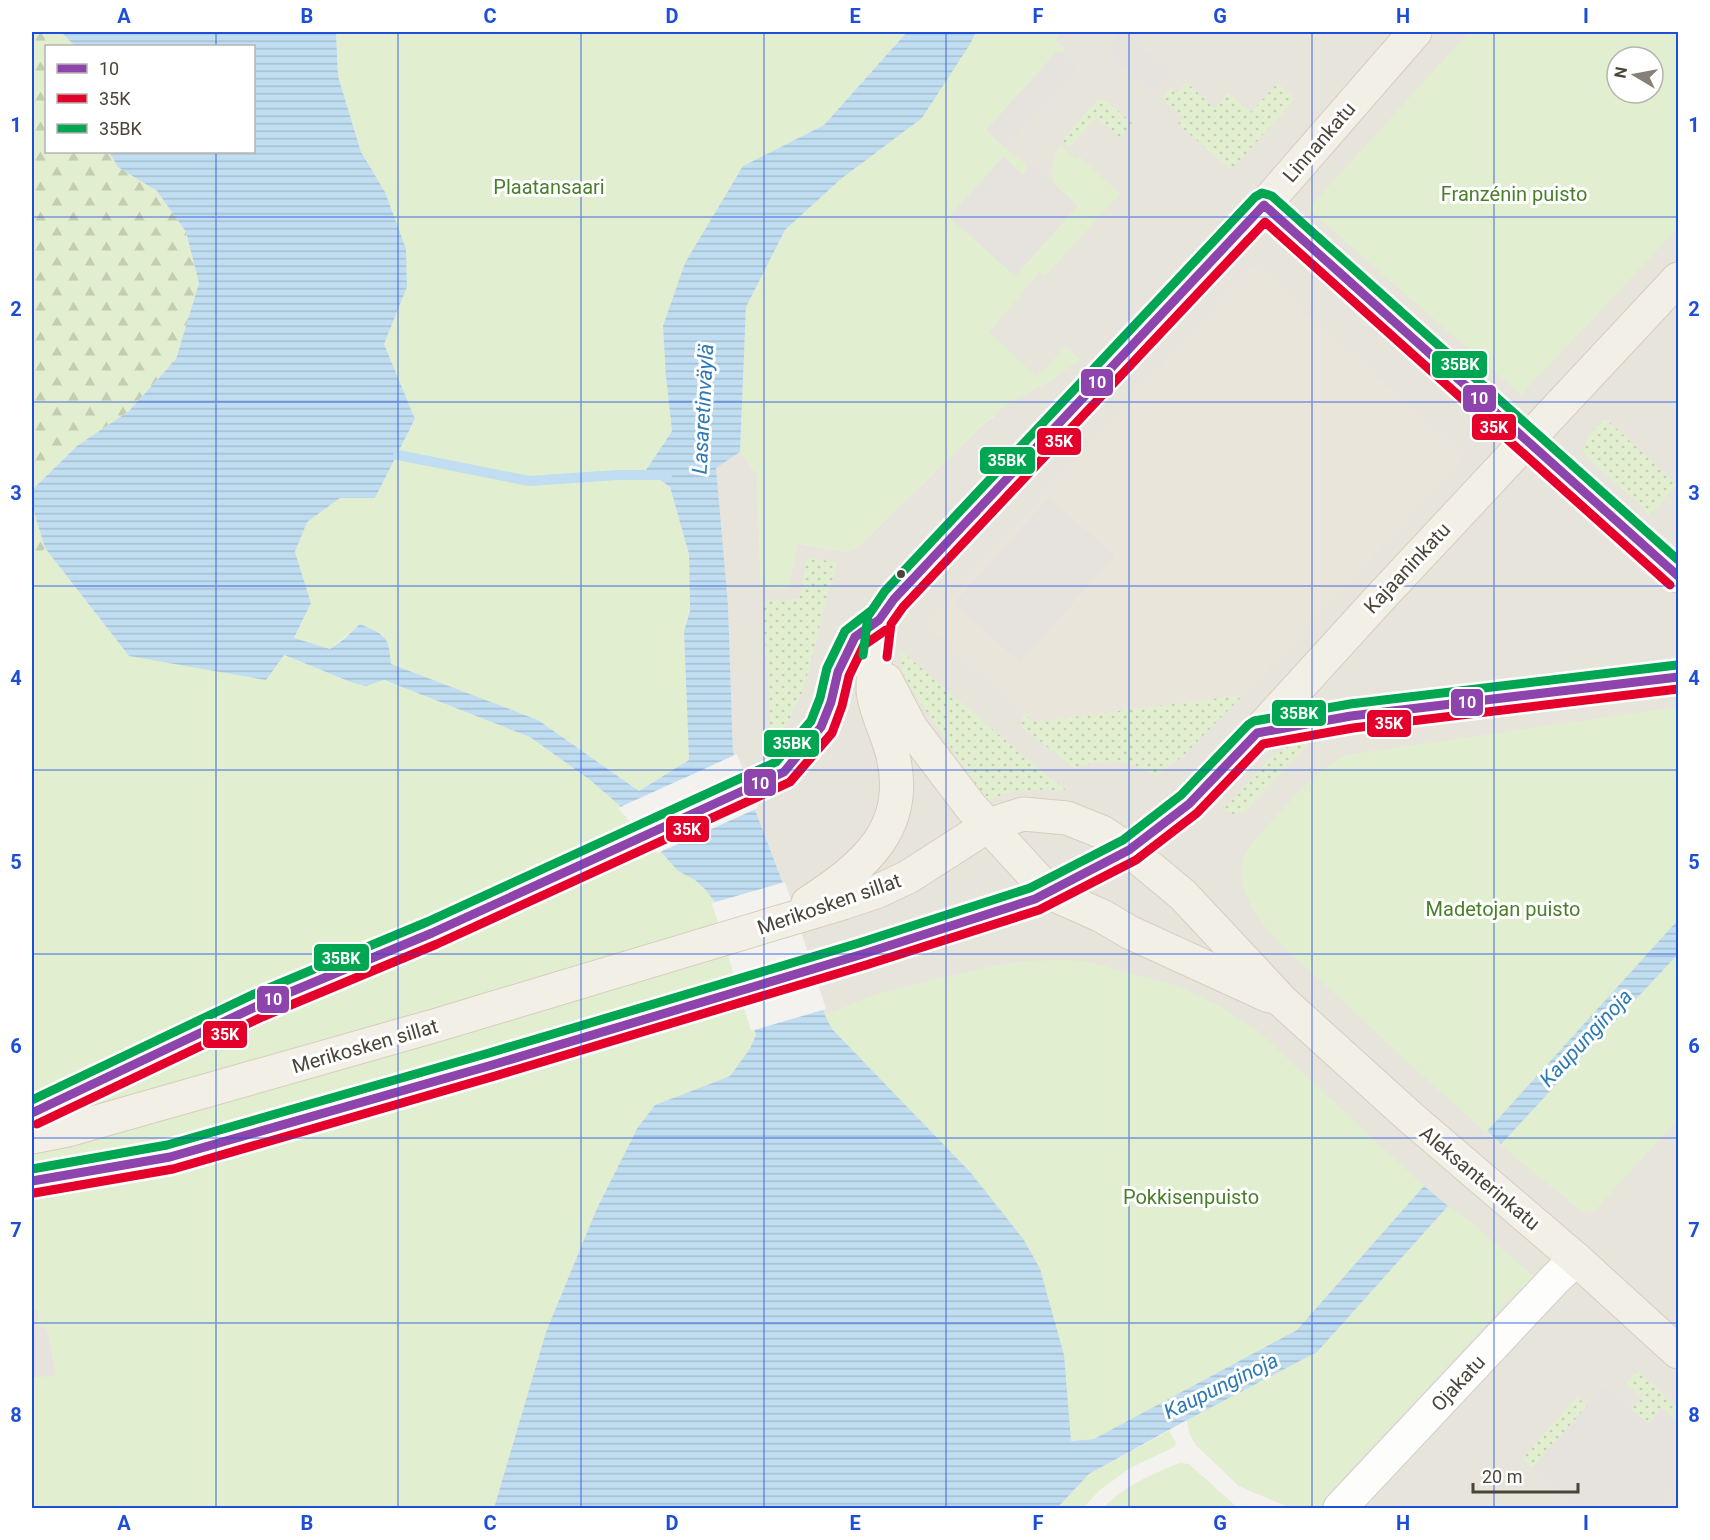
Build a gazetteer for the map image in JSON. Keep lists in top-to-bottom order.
{
  "streets": {
    "main road": [
      "Linnankatu",
      "Kajaaninkatu",
      "Merikosken sillat",
      "Aleksanterinkatu"
    ],
    "street": ["Ojakatu"]
  },
  "crossings": [
    ["Kajaaninkatu", "Merikosken sillat"],
    ["Kajaaninkatu", "Aleksanterinkatu"],
    ["Merikosken sillat", "Aleksanterinkatu"],
    ["Aleksanterinkatu", "Ojakatu"]
  ],
  "water": ["Lasaretinväylä", "Kaupunginoja"],
  "parks": [
    "Plaatansaari",
    "Franzénin puisto",
    "Madetojan puisto",
    "Pokkisenpuisto"
  ],
  "lines": ["transit line 35BK", "transit line 10", "transit line 35K"],
  "legend": ["10", "35K", "35BK"],
  "scale_bar": "20 m",
  "north": "left",
  "grid": {
    "columns": [
      "A",
      "B",
      "C",
      "D",
      "E",
      "F",
      "G",
      "H",
      "I"
    ],
    "rows": [
      "1",
      "2",
      "3",
      "4",
      "5",
      "6",
      "7",
      "8"
    ]
  }
}
